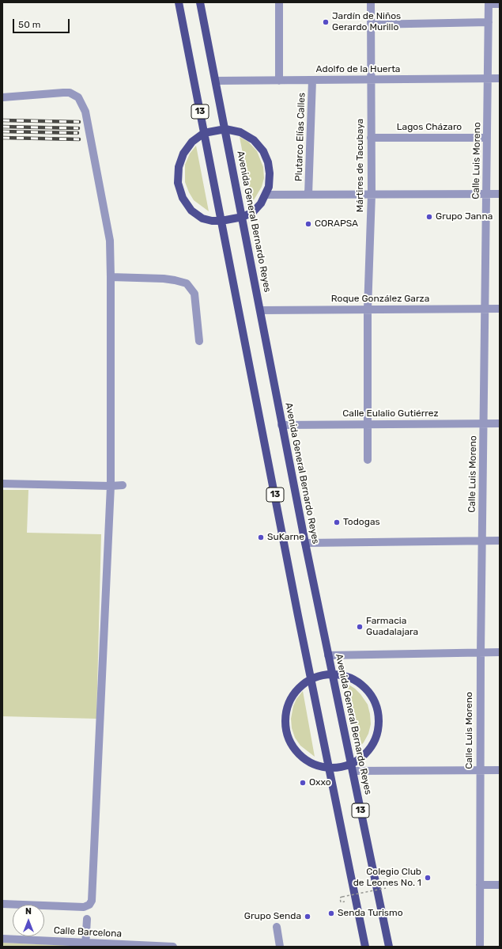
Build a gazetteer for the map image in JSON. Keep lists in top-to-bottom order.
{
  "streets": {
    "main road": ["13", "Avenida General Bernardo Reyes"],
    "street": [
      "Adolfo de la Huerta",
      "Lagos Cházaro",
      "Plutarco Elías Calles",
      "Calle Luis Moreno",
      "Mártires de Tacubaya",
      "Roque González Garza",
      "Calle Eulalio Gutiérrez",
      "Calle Barcelona"
    ]
  },
  "crossings": [
    ["Adolfo de la Huerta", "Plutarco Elías Calles"],
    ["Adolfo de la Huerta", "Calle Luis Moreno"],
    ["Adolfo de la Huerta", "Mártires de Tacubaya"],
    ["Adolfo de la Huerta", "Avenida General Bernardo Reyes"],
    ["13", "Avenida General Bernardo Reyes"],
    ["Lagos Cházaro", "Calle Luis Moreno"],
    ["Lagos Cházaro", "Mártires de Tacubaya"],
    ["Calle Luis Moreno", "Roque González Garza"],
    ["Calle Luis Moreno", "Calle Eulalio Gutiérrez"],
    ["Mártires de Tacubaya", "Roque González Garza"],
    ["Mártires de Tacubaya", "Calle Eulalio Gutiérrez"],
    ["Avenida General Bernardo Reyes", "Roque González Garza"],
    ["Avenida General Bernardo Reyes", "Calle Eulalio Gutiérrez"]
  ],
  "places": [
    "Jardín de Niños Gerardo Murillo",
    "Grupo Janna",
    "CORAPSA",
    "Todogas",
    "SuKarne",
    "Farmacia Guadalajara",
    "Oxxo",
    "Colegio Club de Leones No. 1",
    "Senda Turismo",
    "Grupo Senda"
  ],
  "scale_bar": "50 m",
  "north": "top"
}
